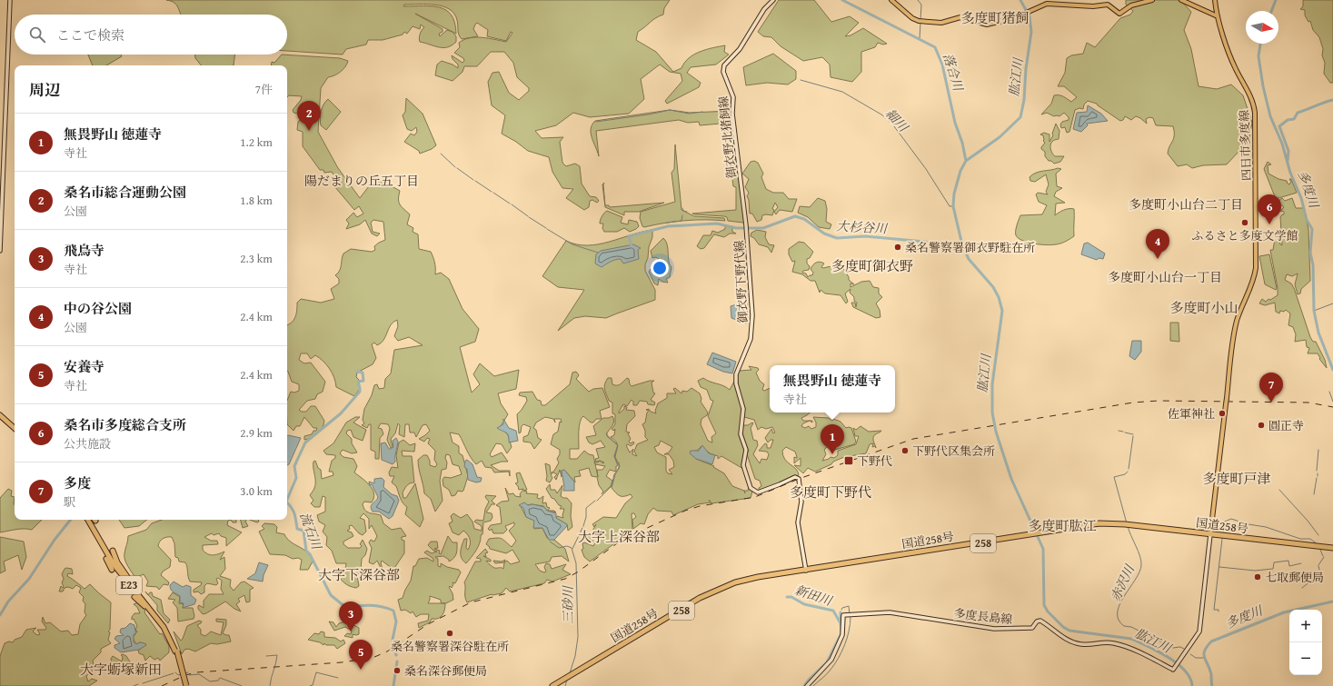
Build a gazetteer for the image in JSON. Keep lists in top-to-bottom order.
{
  "streets": {
    "highway": ["国道258号", "258", "E23"],
    "main road": [
      "御衣野北猪飼線",
      "四日市多度線",
      "御衣野下野代線",
      "多度長島線"
    ]
  },
  "crossings": [
    ["御衣野北猪飼線", "御衣野下野代線"],
    ["四日市多度線", "国道258号"],
    ["四日市多度線", "多度長島線"],
    ["御衣野下野代線", "国道258号"],
    ["国道258号", "多度長島線"]
  ],
  "districts": [
    "多度町猪飼",
    "陽だまりの丘五丁目",
    "多度町小山台二丁目",
    "多度町御衣野",
    "多度町小山台一丁目",
    "多度町小山",
    "多度町戸津",
    "多度町下野代",
    "多度町肱江",
    "大字上深谷部",
    "大字下深谷部",
    "大字蛎塚新田"
  ],
  "water": [
    "落合川",
    "肱江川",
    "細川",
    "多度川",
    "大杉谷川",
    "流石川",
    "赤沢川",
    "新田川",
    "三砂川"
  ],
  "places": {
    "other": [
      "ふるさと多度文学館",
      "桑名警察署御衣野駐在所",
      "佐軍神社",
      "圓正寺",
      "下野代区集会所",
      "七取郵便局",
      "桑名警察署深谷駐在所",
      "桑名深谷郵便局"
    ],
    "transit": ["下野代"]
  },
  "north": "right",
  "page": {
    "search": "ここで検索",
    "heading": ["周辺", "7件"],
    "pins": [
      "2",
      "6",
      "4",
      "7",
      "1",
      "3",
      "5"
    ],
    "list": [
      {
        "mark": "1",
        "name": "無畏野山 徳蓮寺",
        "note": "寺社",
        "value": "1.2 km"
      },
      {
        "mark": "2",
        "name": "桑名市総合運動公園",
        "note": "公園",
        "value": "1.8 km"
      },
      {
        "mark": "3",
        "name": "飛鳥寺",
        "note": "寺社",
        "value": "2.3 km"
      },
      {
        "mark": "4",
        "name": "中の谷公園",
        "note": "公園",
        "value": "2.4 km"
      },
      {
        "mark": "5",
        "name": "安養寺",
        "note": "寺社",
        "value": "2.4 km"
      },
      {
        "mark": "6",
        "name": "桑名市多度総合支所",
        "note": "公共施設",
        "value": "2.9 km"
      },
      {
        "mark": "7",
        "name": "多度",
        "note": "駅",
        "value": "3.0 km"
      }
    ],
    "popup": ["無畏野山 徳蓮寺", "寺社"],
    "map_buttons": ["+", "−"]
  }
}
